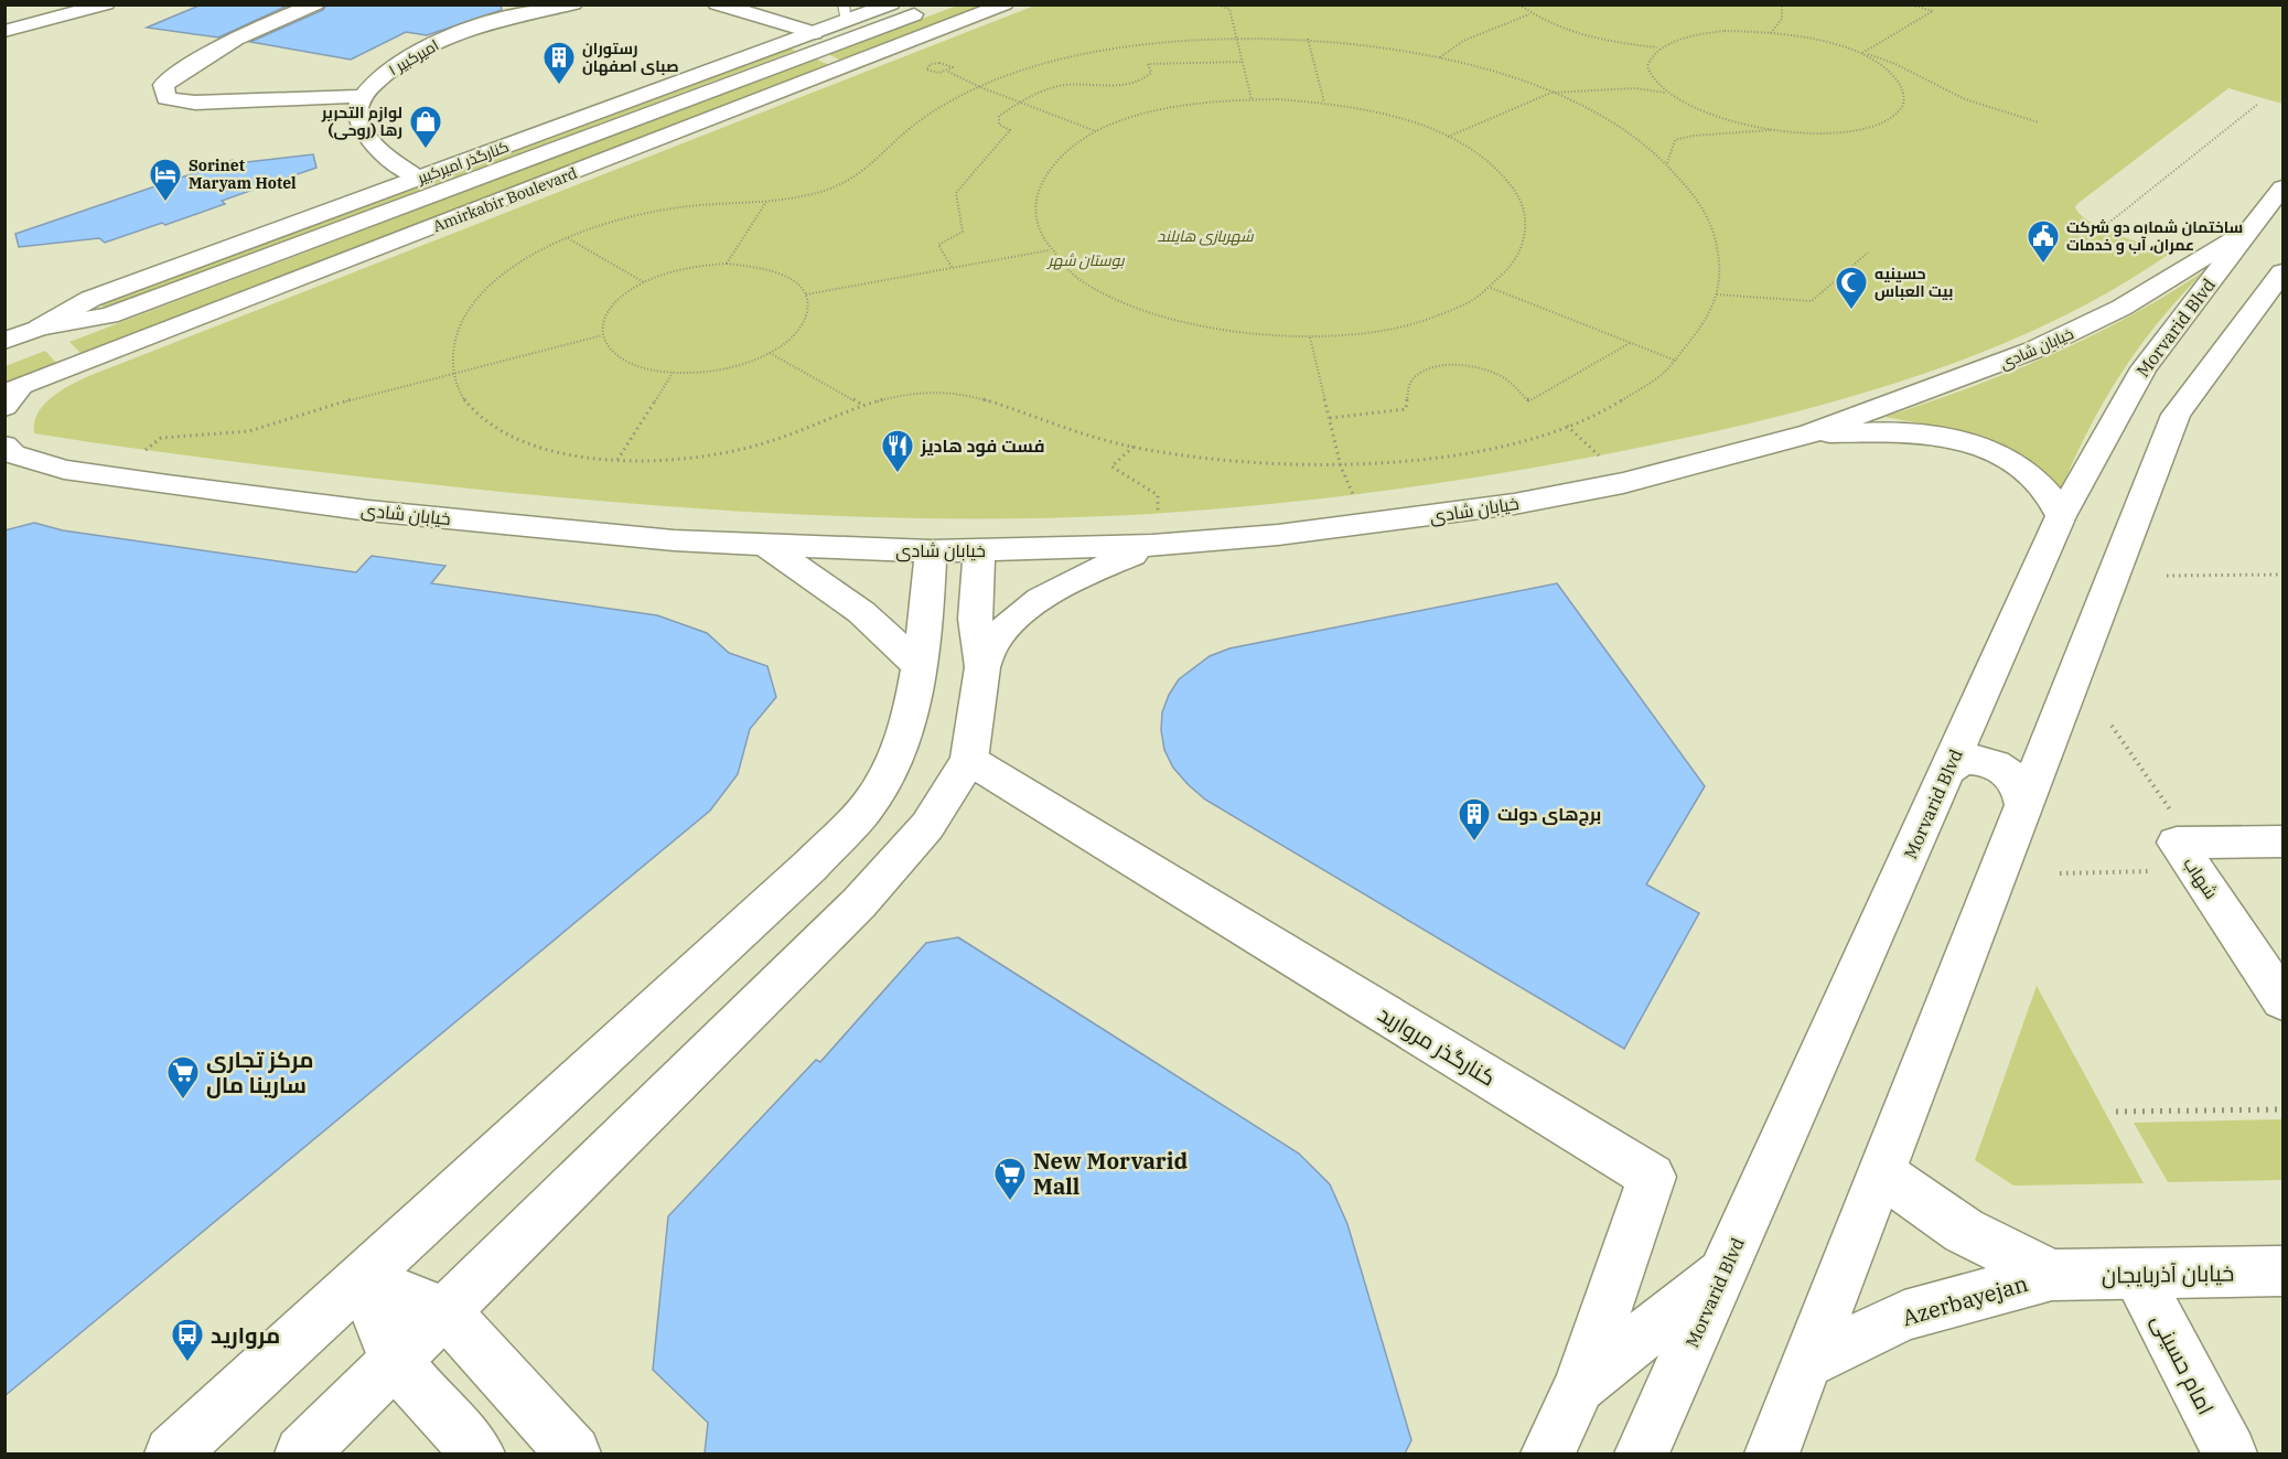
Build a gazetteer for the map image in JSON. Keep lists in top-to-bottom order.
{
  "streets": {
    "street": [
      "امیرکبیر ۱",
      "کنارگذر امیرکبیر",
      "Amirkabir Boulevard",
      "Morvarid Blvd",
      "خیابان شادی",
      "شهاب",
      "کنارگذر مروارید",
      "خیابان آذربایجان",
      "Azerbayejan",
      "امام حسینی"
    ]
  },
  "crossings": [
    ["کنارگذر امیرکبیر", "Amirkabir Boulevard"],
    ["Morvarid Blvd", "خیابان شادی"],
    ["خیابان آذربایجان", "Azerbayejan"],
    ["خیابان آذربایجان", "امام حسینی"]
  ],
  "parks": ["شهربازی هایلند", "بوستان شهر"],
  "places": {
    "building": ["رستوران صبای اصفهان", "برج‌های دولت"],
    "shop": ["لوازم التحریر رها (روحی)"],
    "hotel": ["Sorinet Maryam Hotel"],
    "public building": ["ساختمان شماره دو شرکت عمران، آب و خدمات"],
    "mosque": ["حسینیه بیت العباس"],
    "restaurant": ["فست فود هادیز"],
    "supermarket": ["مرکز تجاری سارینا مال", "New Morvarid Mall"],
    "bus stop": ["مروارید"]
  }
}
